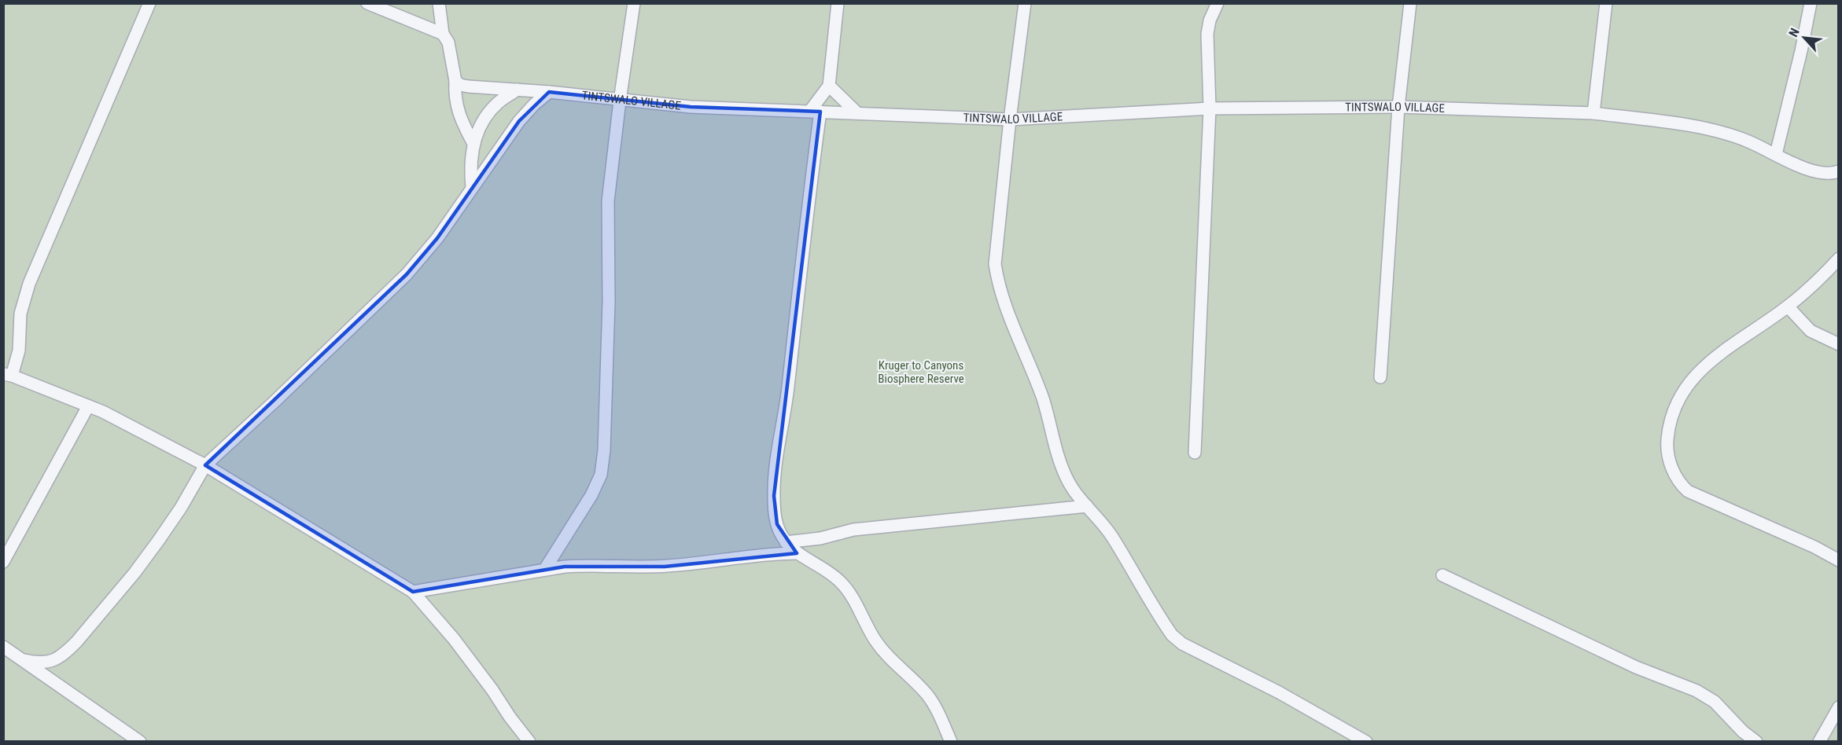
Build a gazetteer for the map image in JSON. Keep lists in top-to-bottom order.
{
  "streets": {
    "street": ["TINTSWALO VILLAGE"]
  },
  "parks": ["Kruger to Canyons Biosphere Reserve"],
  "north": "top left"
}
